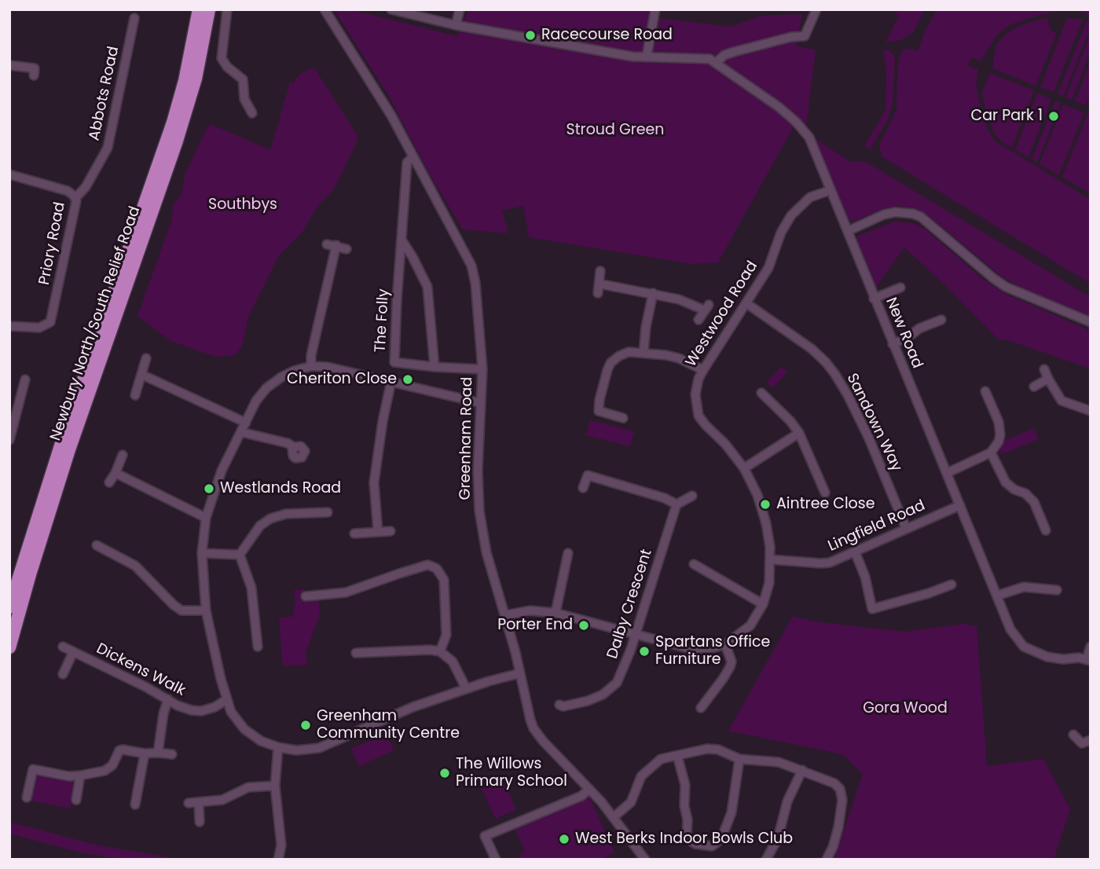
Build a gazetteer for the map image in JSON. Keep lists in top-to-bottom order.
{
  "streets": {
    "highway": ["Newbury North/South Relief Road"],
    "street": [
      "Abbots Road",
      "Priory Road",
      "Westwood Road",
      "The Folly",
      "New Road",
      "Sandown Way",
      "Greenham Road",
      "Lingfield Road",
      "Dalby Crescent",
      "Dickens Walk"
    ]
  },
  "crossings": [
    ["Abbots Road", "Priory Road"],
    ["Westwood Road", "New Road"],
    ["Westwood Road", "Sandown Way"],
    ["Westwood Road", "Greenham Road"],
    ["Westwood Road", "Lingfield Road"],
    ["Westwood Road", "Dalby Crescent"],
    ["The Folly", "Greenham Road"],
    ["New Road", "Lingfield Road"],
    ["Sandown Way", "Lingfield Road"]
  ],
  "parks": ["Stroud Green", "Southbys", "Gora Wood"],
  "places": [
    "Racecourse Road",
    "Car Park 1",
    "Cheriton Close",
    "Westlands Road",
    "Aintree Close",
    "Porter End",
    "Spartans Office Furniture",
    "Greenham Community Centre",
    "The Willows Primary School",
    "West Berks Indoor Bowls Club"
  ]
}
